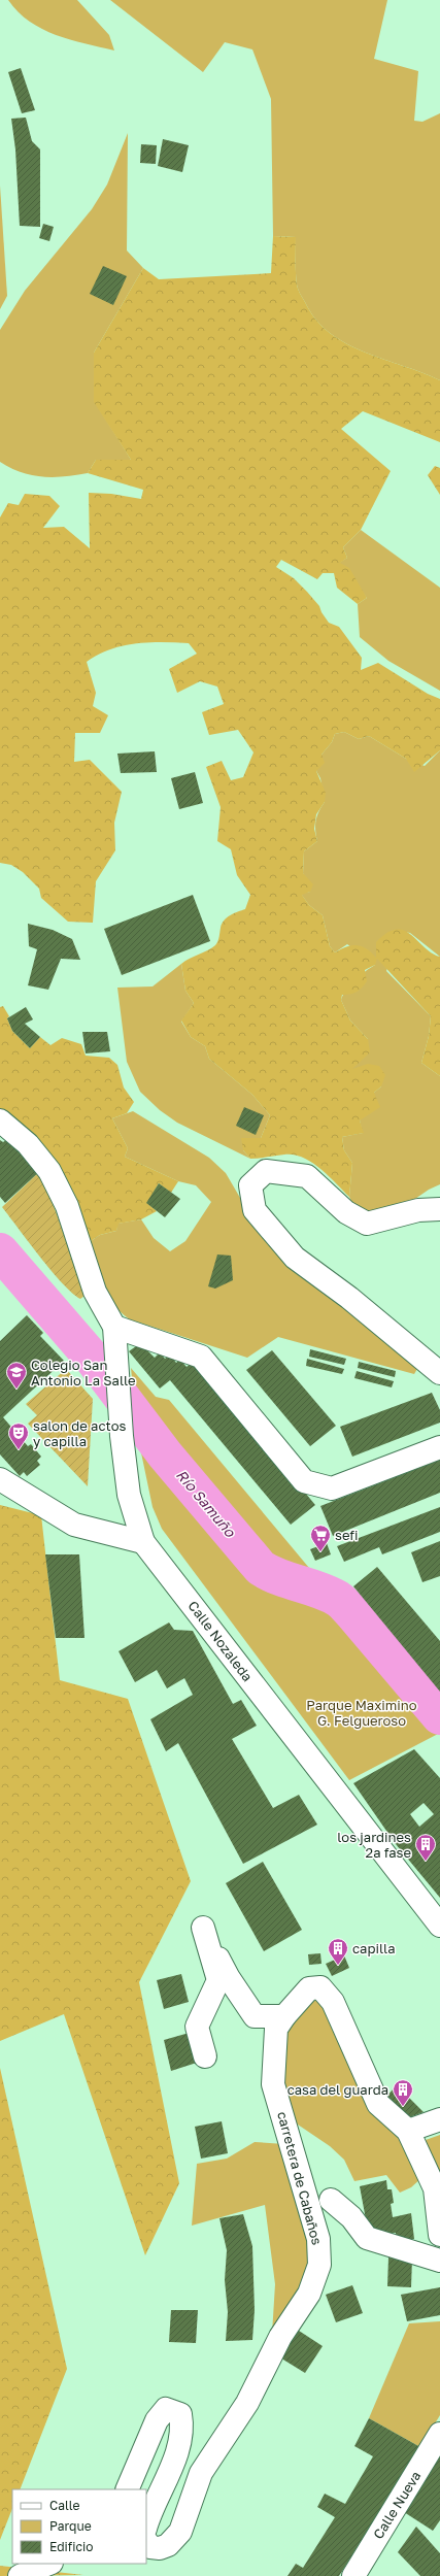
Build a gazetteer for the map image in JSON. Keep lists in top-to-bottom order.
{
  "streets": {
    "street": ["Calle Nozaleda", "carretera de Cabaños", "Calle Nueva"]
  },
  "water": ["Río Samuño"],
  "parks": ["Parque Maximino G. Felgueroso"],
  "places": {
    "school or university": ["Colegio San Antonio La Salle"],
    "theatre": ["salon de actos y capilla"],
    "supermarket": ["sefi"],
    "building": ["los jardines 2ª fase", "capilla", "casa del guarda"]
  },
  "legend": ["Calle", "Parque", "Edificio"]
}
